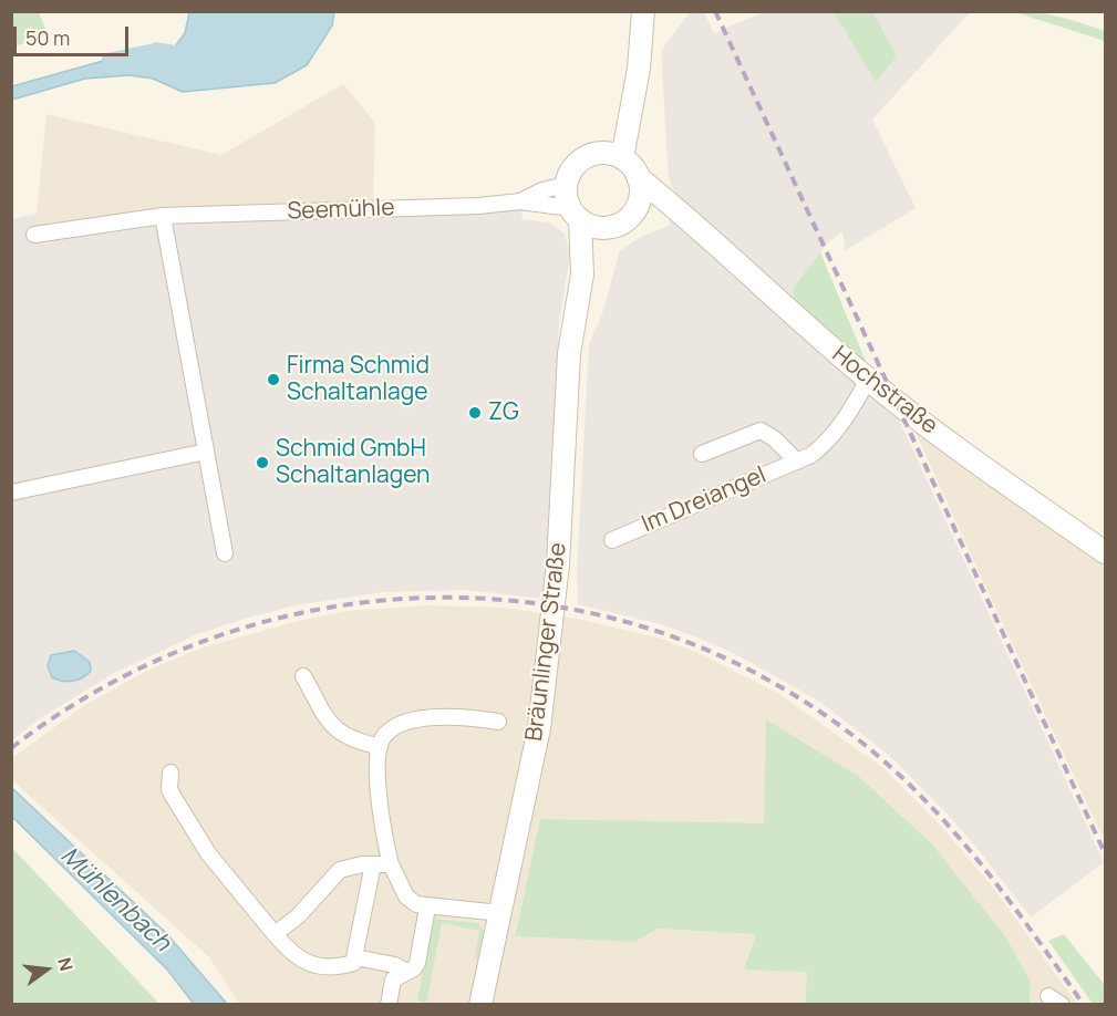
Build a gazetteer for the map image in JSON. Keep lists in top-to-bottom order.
{
  "streets": {
    "main road": ["Hochstraße", "Bräunlinger Straße"],
    "street": ["Seemühle", "Im Dreiangel"]
  },
  "crossings": [
    ["Seemühle", "Hochstraße"],
    ["Seemühle", "Bräunlinger Straße"],
    ["Hochstraße", "Im Dreiangel"],
    ["Hochstraße", "Bräunlinger Straße"]
  ],
  "water": ["Mühlenbach"],
  "places": ["Firma Schmid Schaltanlage", "ZG", "Schmid GmbH Schaltanlagen"],
  "scale_bar": "50 m",
  "north": "right"
}
